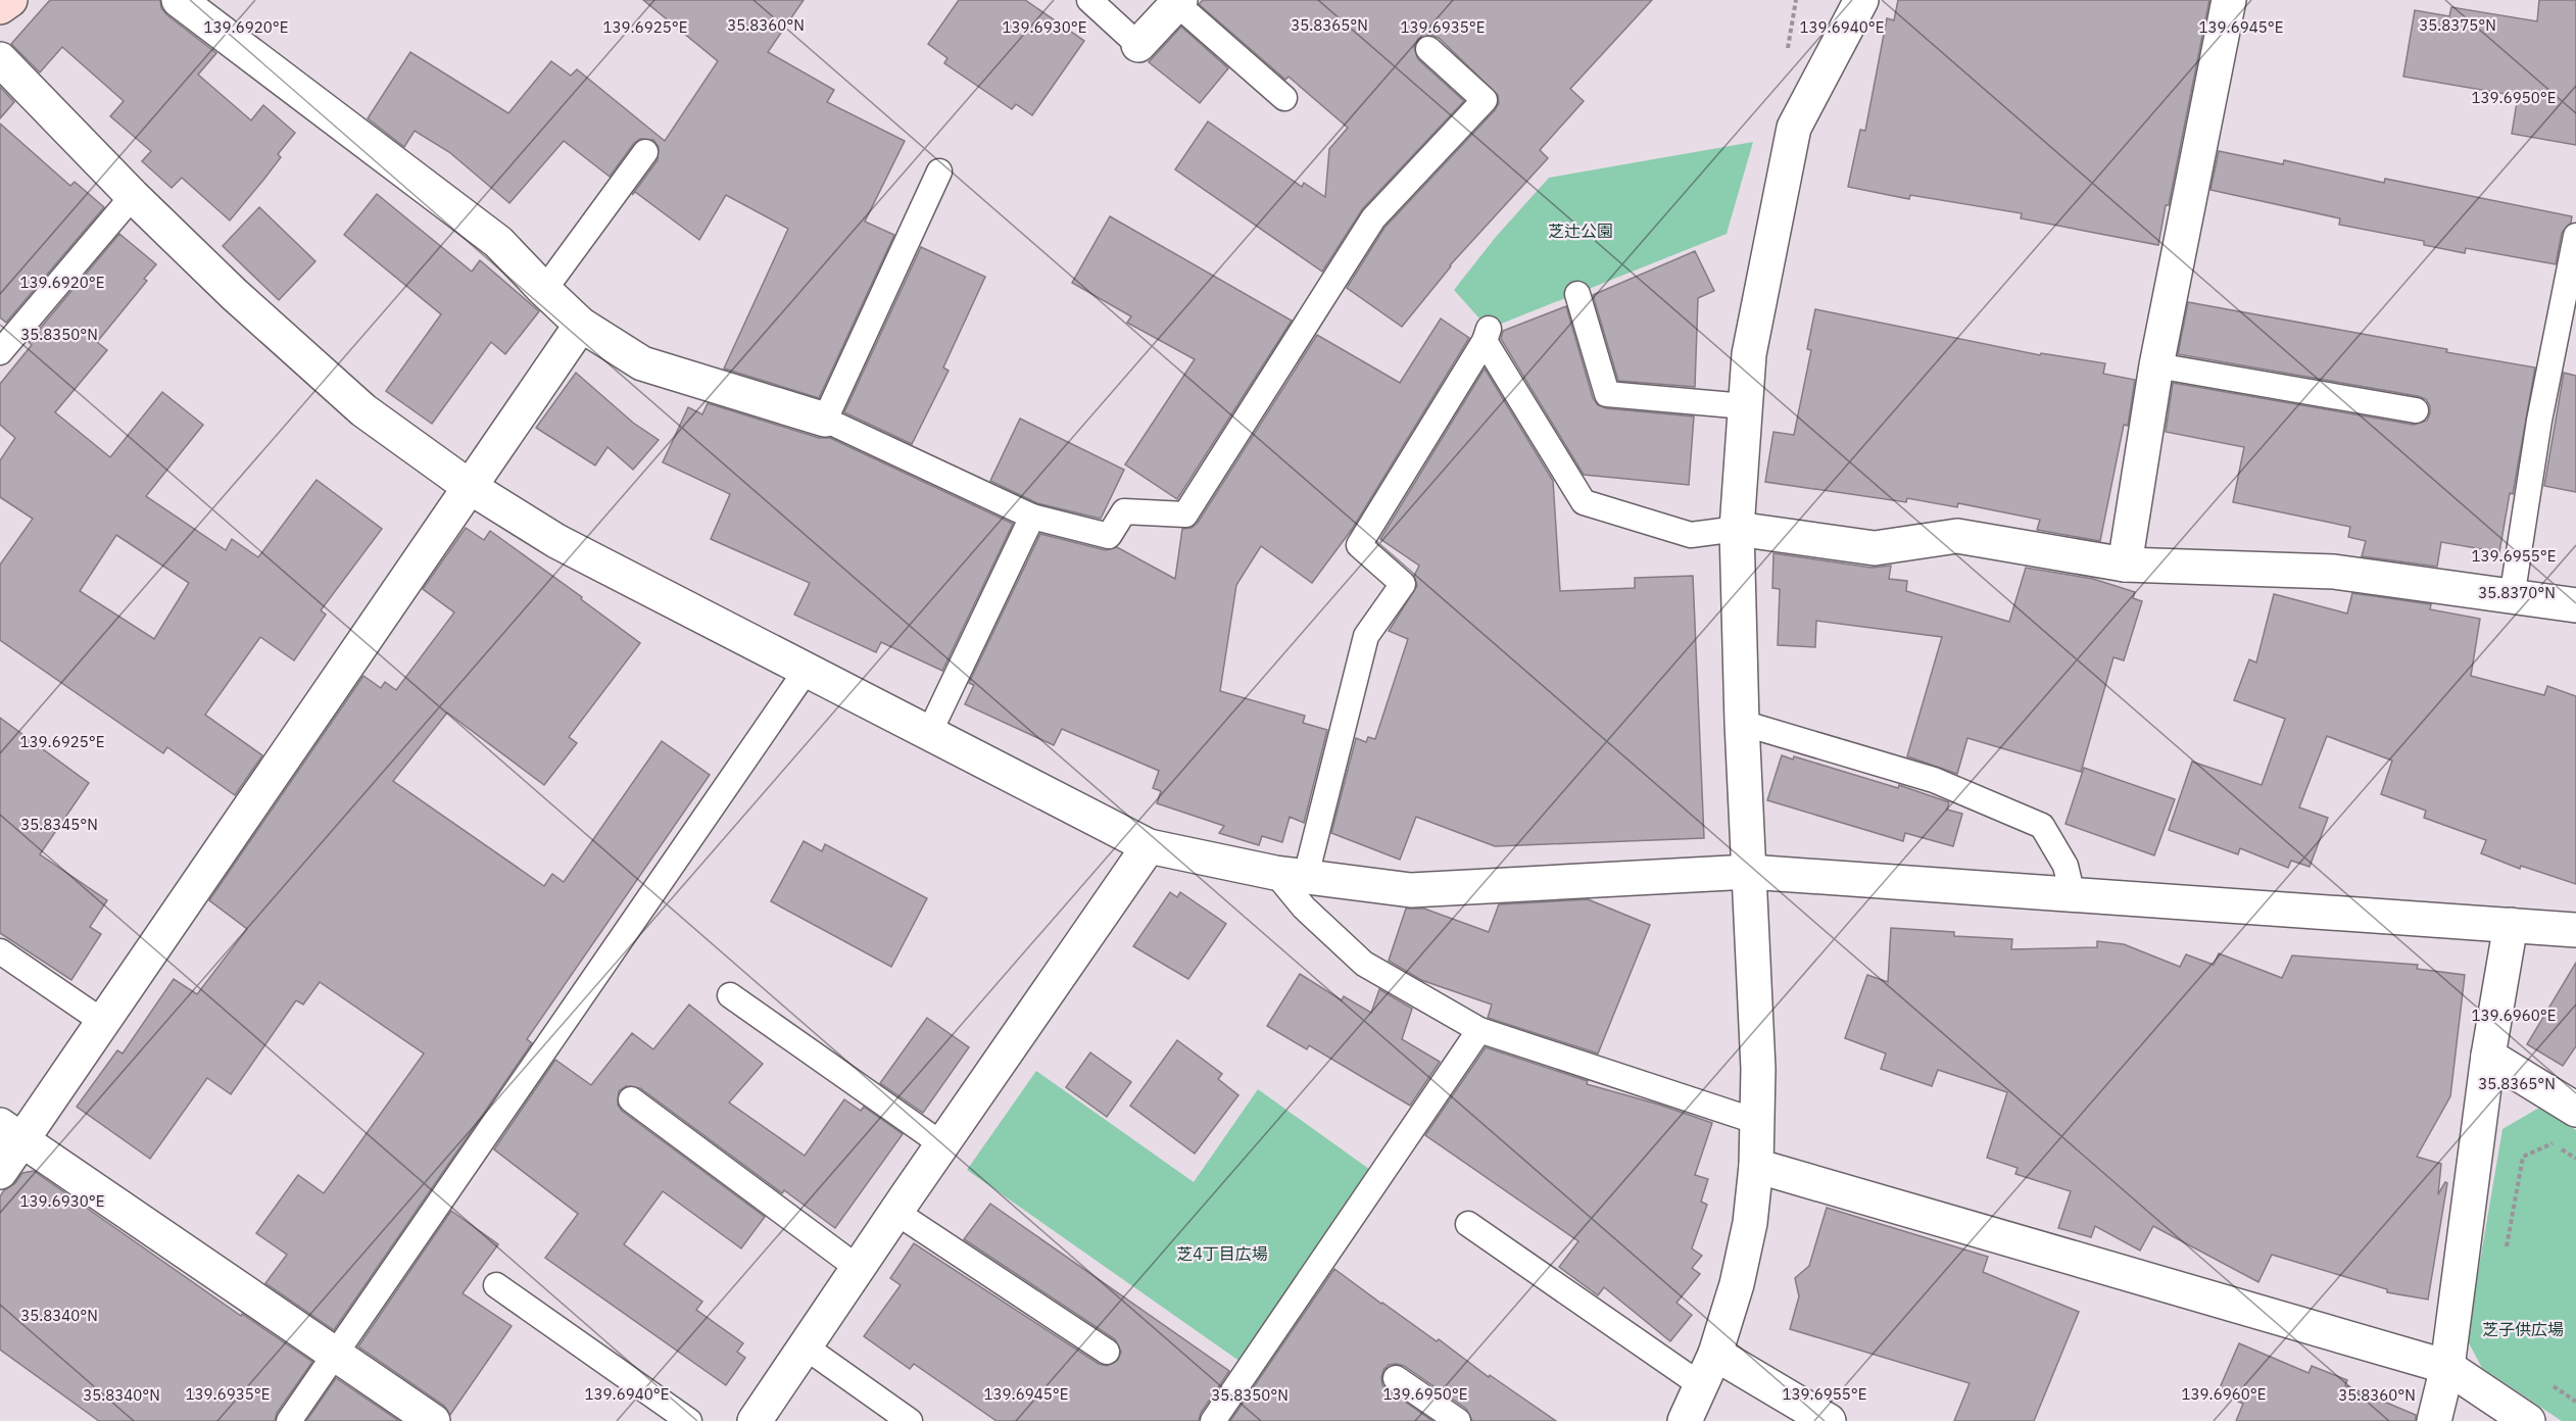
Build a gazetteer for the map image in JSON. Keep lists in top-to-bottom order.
{
  "parks": ["芝辻公園", "芝4丁目広場", "芝子供広場"],
  "coordinates": [
    "35.8360°N",
    "35.8365°N",
    "35.8375°N",
    "139.6920°E",
    "139.6930°E",
    "139.6935°E",
    "139.6940°E",
    "139.6945°E",
    "139.6925°E",
    "139.6950°E",
    "35.8350°N",
    "139.6955°E",
    "35.8370°N",
    "35.8345°N",
    "139.6960°E",
    "35.8340°N"
  ]
}
